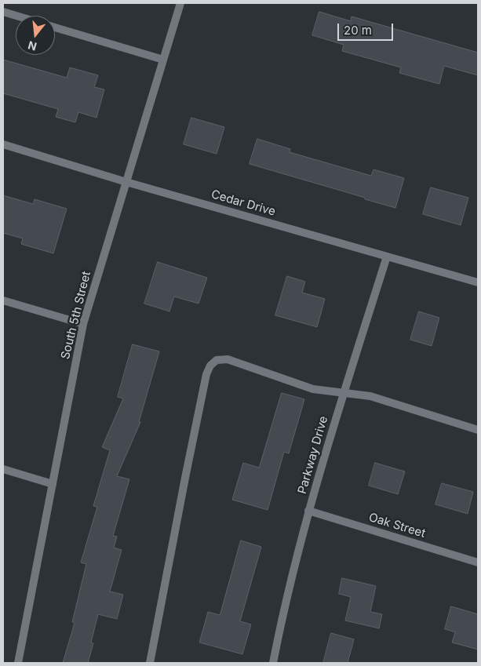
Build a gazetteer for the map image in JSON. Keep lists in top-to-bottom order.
{
  "streets": {
    "street": [
      "Cedar Drive",
      "South 5th Street",
      "Parkway Drive",
      "Oak Street"
    ]
  },
  "crossings": [
    ["Cedar Drive", "South 5th Street"],
    ["Cedar Drive", "Parkway Drive"],
    ["Parkway Drive", "Oak Street"]
  ],
  "scale_bar": "20 m",
  "north": "bottom"
}
